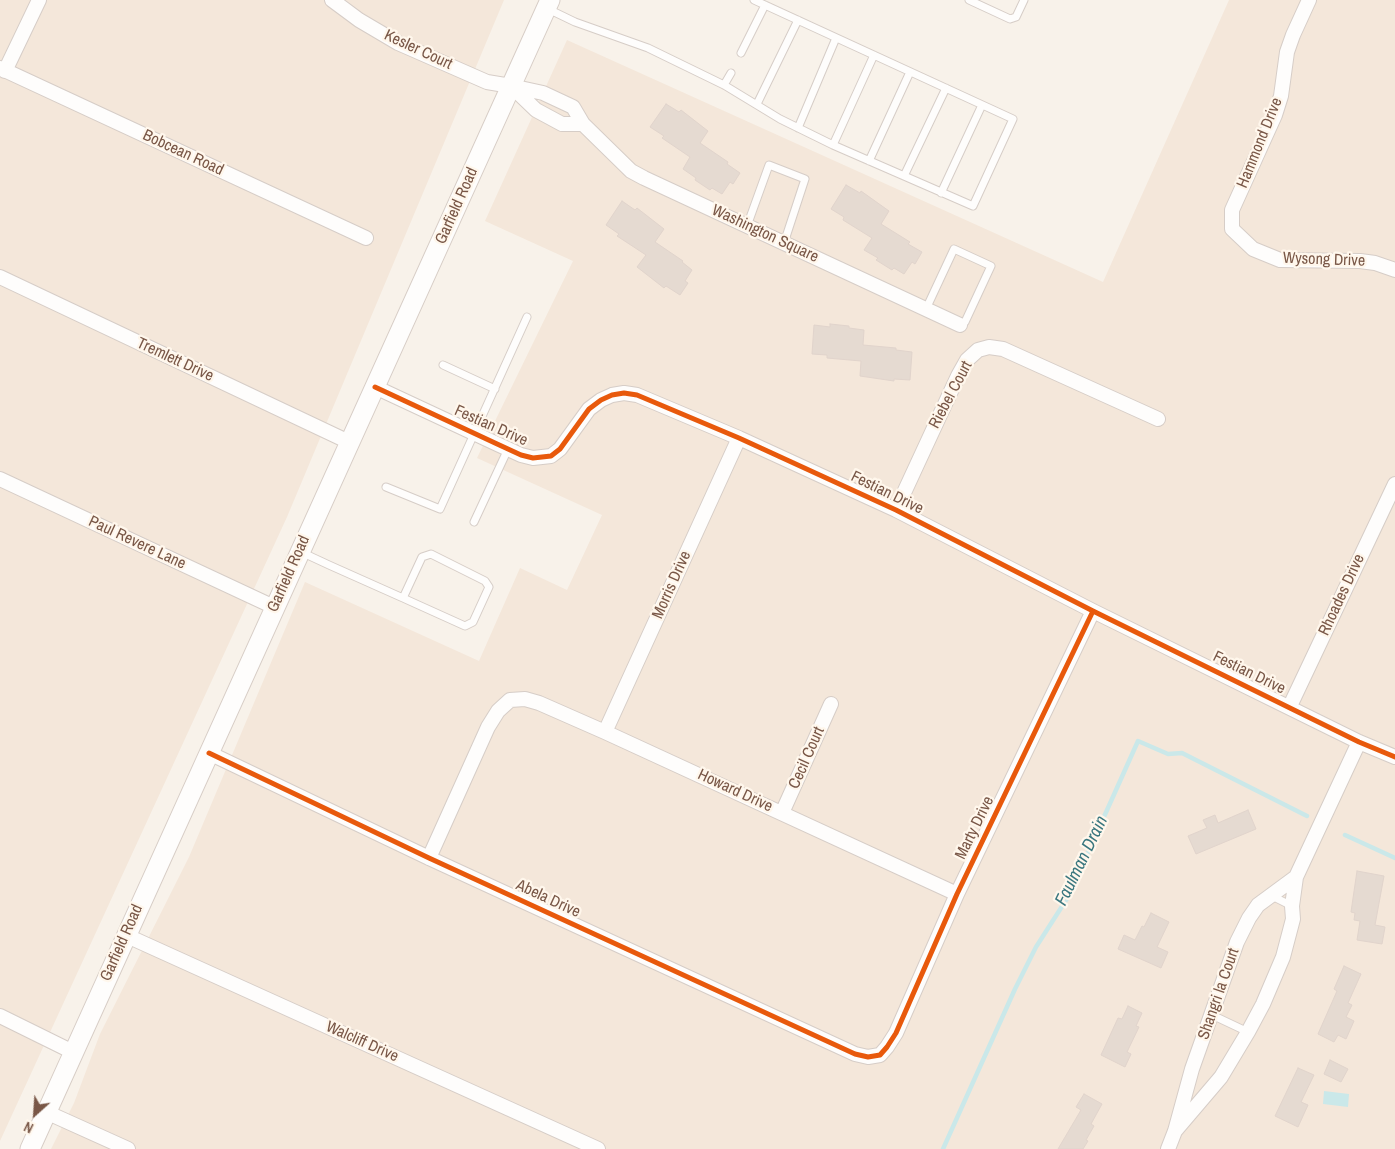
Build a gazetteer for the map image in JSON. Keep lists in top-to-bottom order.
{
  "streets": {
    "main road": ["Garfield Road"],
    "street": [
      "Kesler Court",
      "Hammond Drive",
      "Bobcean Road",
      "Washington Square",
      "Wysong Drive",
      "Tremlett Drive",
      "Riebel Court",
      "Festian Drive",
      "Paul Revere Lane",
      "Morris Drive",
      "Rhoades Drive",
      "Cecil Court",
      "Howard Drive",
      "Marty Drive",
      "Abela Drive",
      "Shangri la Court",
      "Walcliff Drive"
    ]
  },
  "crossings": [
    ["Kesler Court", "Garfield Road"],
    ["Kesler Court", "Washington Square"],
    ["Hammond Drive", "Wysong Drive"],
    ["Garfield Road", "Washington Square"],
    ["Garfield Road", "Tremlett Drive"],
    ["Garfield Road", "Festian Drive"],
    ["Garfield Road", "Paul Revere Lane"],
    ["Garfield Road", "Abela Drive"],
    ["Garfield Road", "Walcliff Drive"],
    ["Riebel Court", "Festian Drive"],
    ["Festian Drive", "Morris Drive"],
    ["Festian Drive", "Rhoades Drive"],
    ["Festian Drive", "Marty Drive"],
    ["Festian Drive", "Shangri la Court"],
    ["Morris Drive", "Howard Drive"],
    ["Cecil Court", "Howard Drive"],
    ["Howard Drive", "Marty Drive"],
    ["Howard Drive", "Abela Drive"],
    ["Marty Drive", "Abela Drive"]
  ],
  "water": ["Faulman Drain"],
  "north": "bottom left"
}
